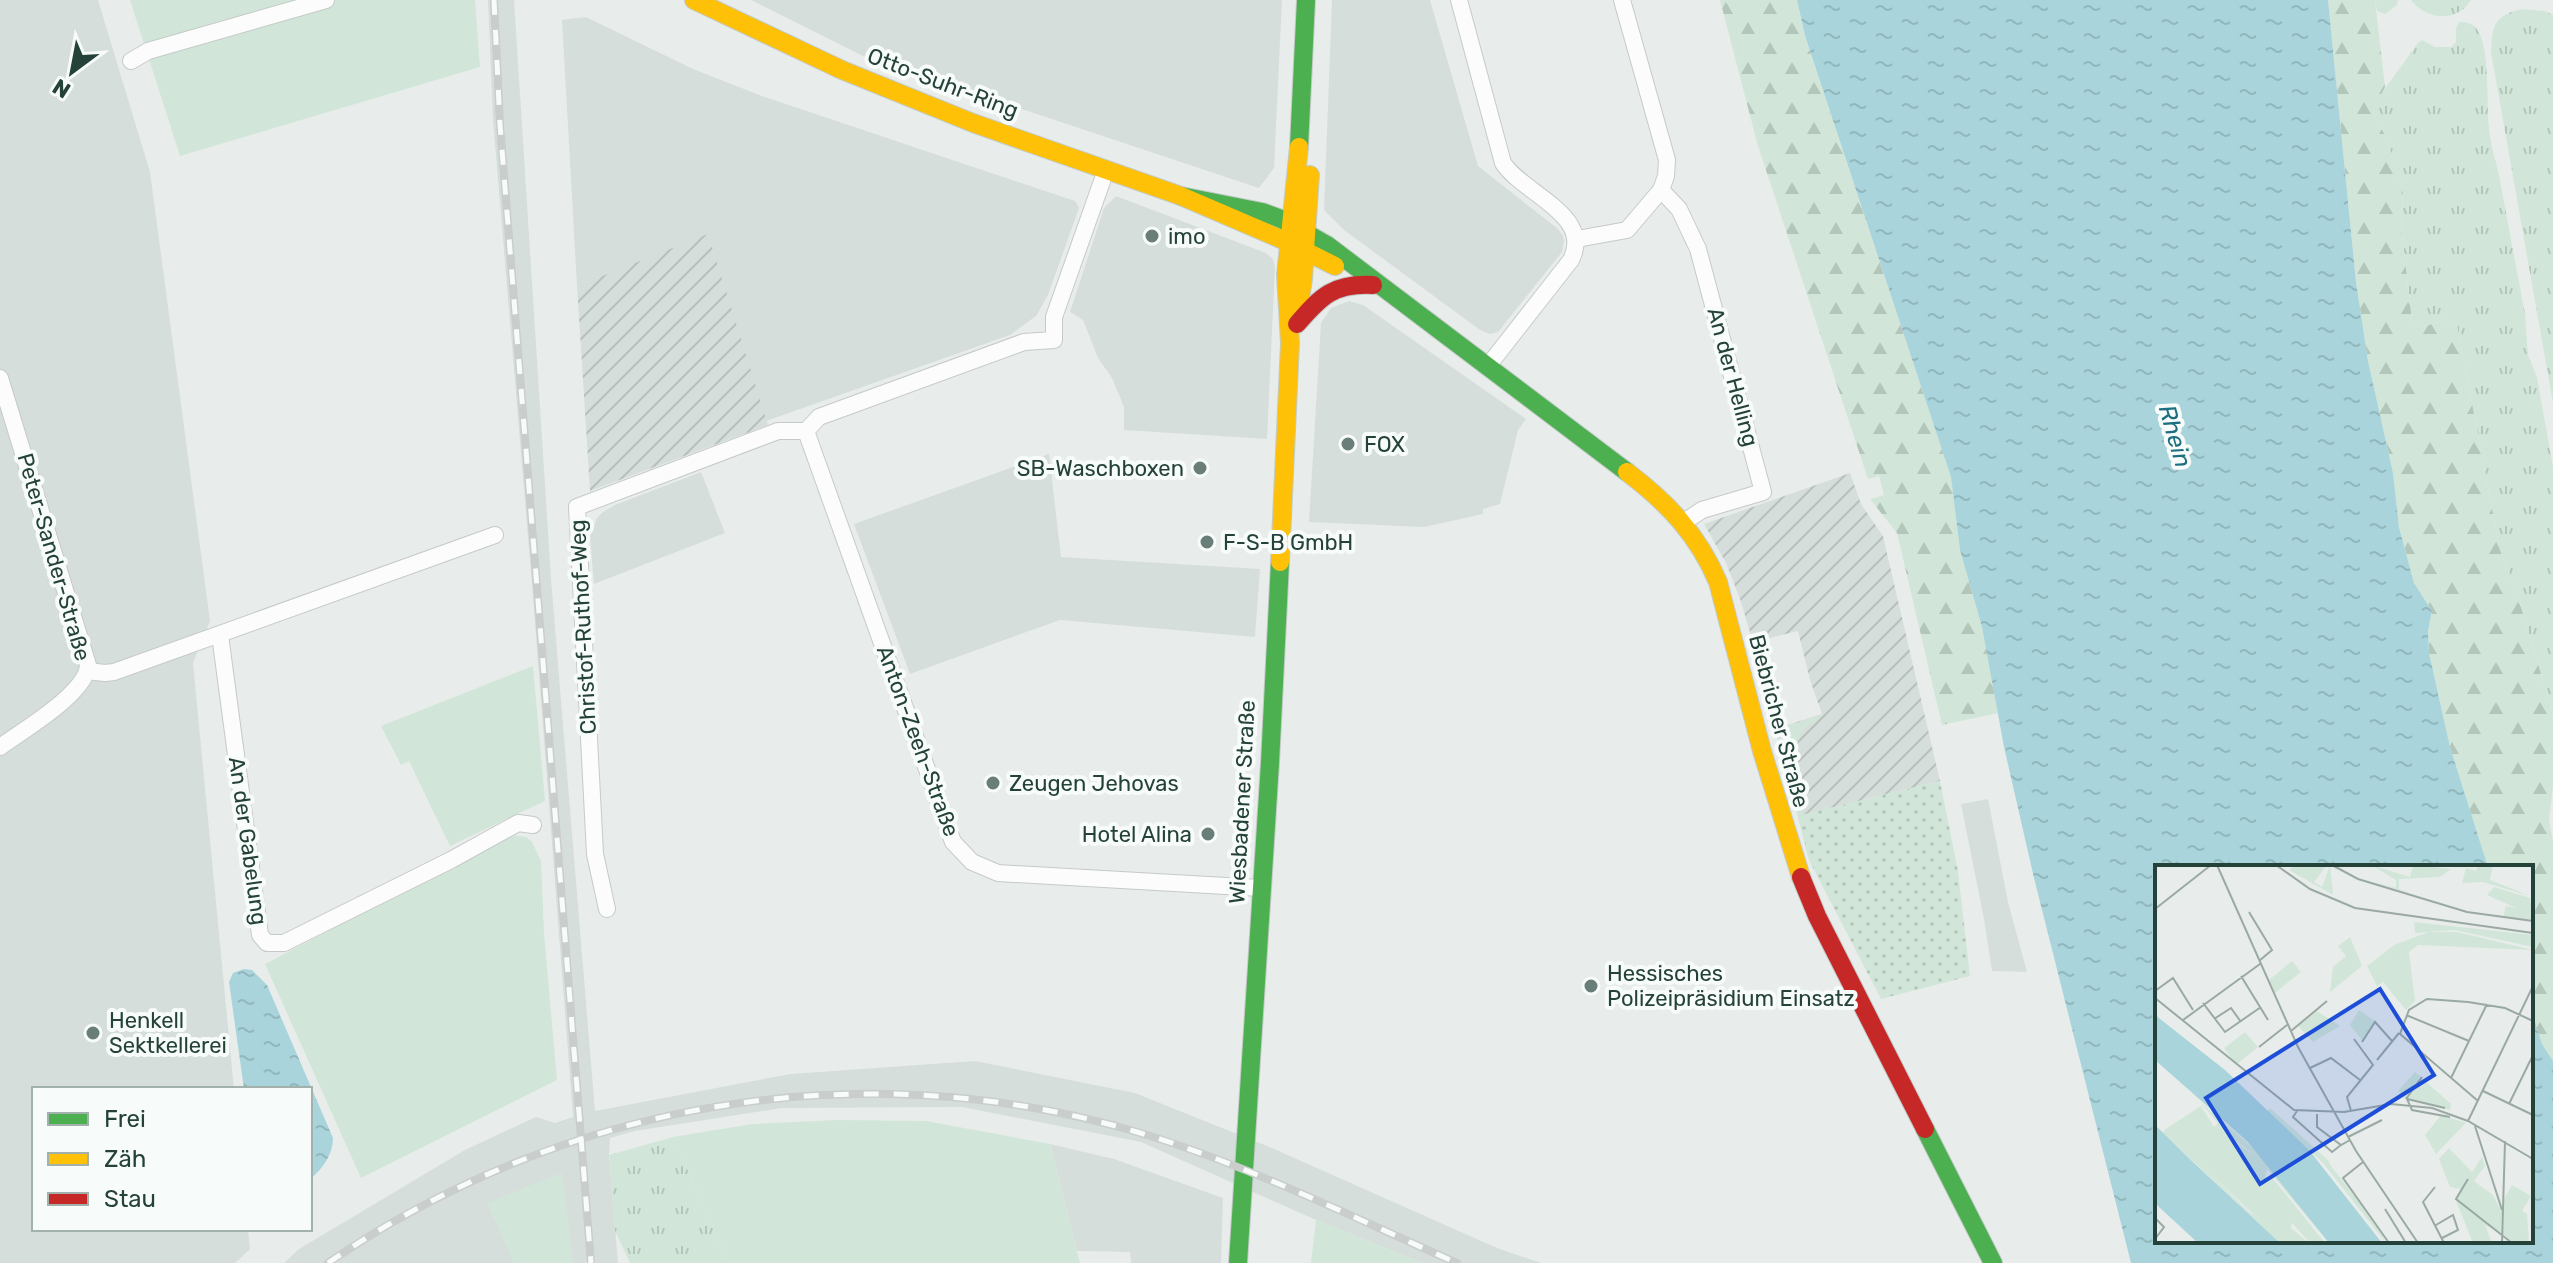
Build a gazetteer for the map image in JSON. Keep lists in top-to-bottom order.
{
  "streets": {
    "street": [
      "Otto-Suhr-Ring",
      "An der Helling",
      "Peter-Sander-Straße",
      "Christof-Ruthof-Weg",
      "Biebricher Straße",
      "Anton-Zeeh-Straße",
      "Wiesbadener Straße",
      "An der Gabelung"
    ]
  },
  "crossings": [
    ["Otto-Suhr-Ring", "Christof-Ruthof-Weg"],
    ["Otto-Suhr-Ring", "Biebricher Straße"],
    ["Otto-Suhr-Ring", "Wiesbadener Straße"],
    ["An der Helling", "Biebricher Straße"],
    ["Christof-Ruthof-Weg", "Anton-Zeeh-Straße"],
    ["Biebricher Straße", "Wiesbadener Straße"],
    ["Anton-Zeeh-Straße", "Wiesbadener Straße"]
  ],
  "water": ["Rhein"],
  "places": [
    "imo",
    "FOX",
    "SB-Waschboxen",
    "F-S-B GmbH",
    "Zeugen Jehovas",
    "Hotel Alina",
    "Hessisches Polizeipräsidium Einsatz",
    "Henkell Sektkellerei"
  ],
  "legend": ["Frei", "Zäh", "Stau"],
  "north": "bottom left"
}
